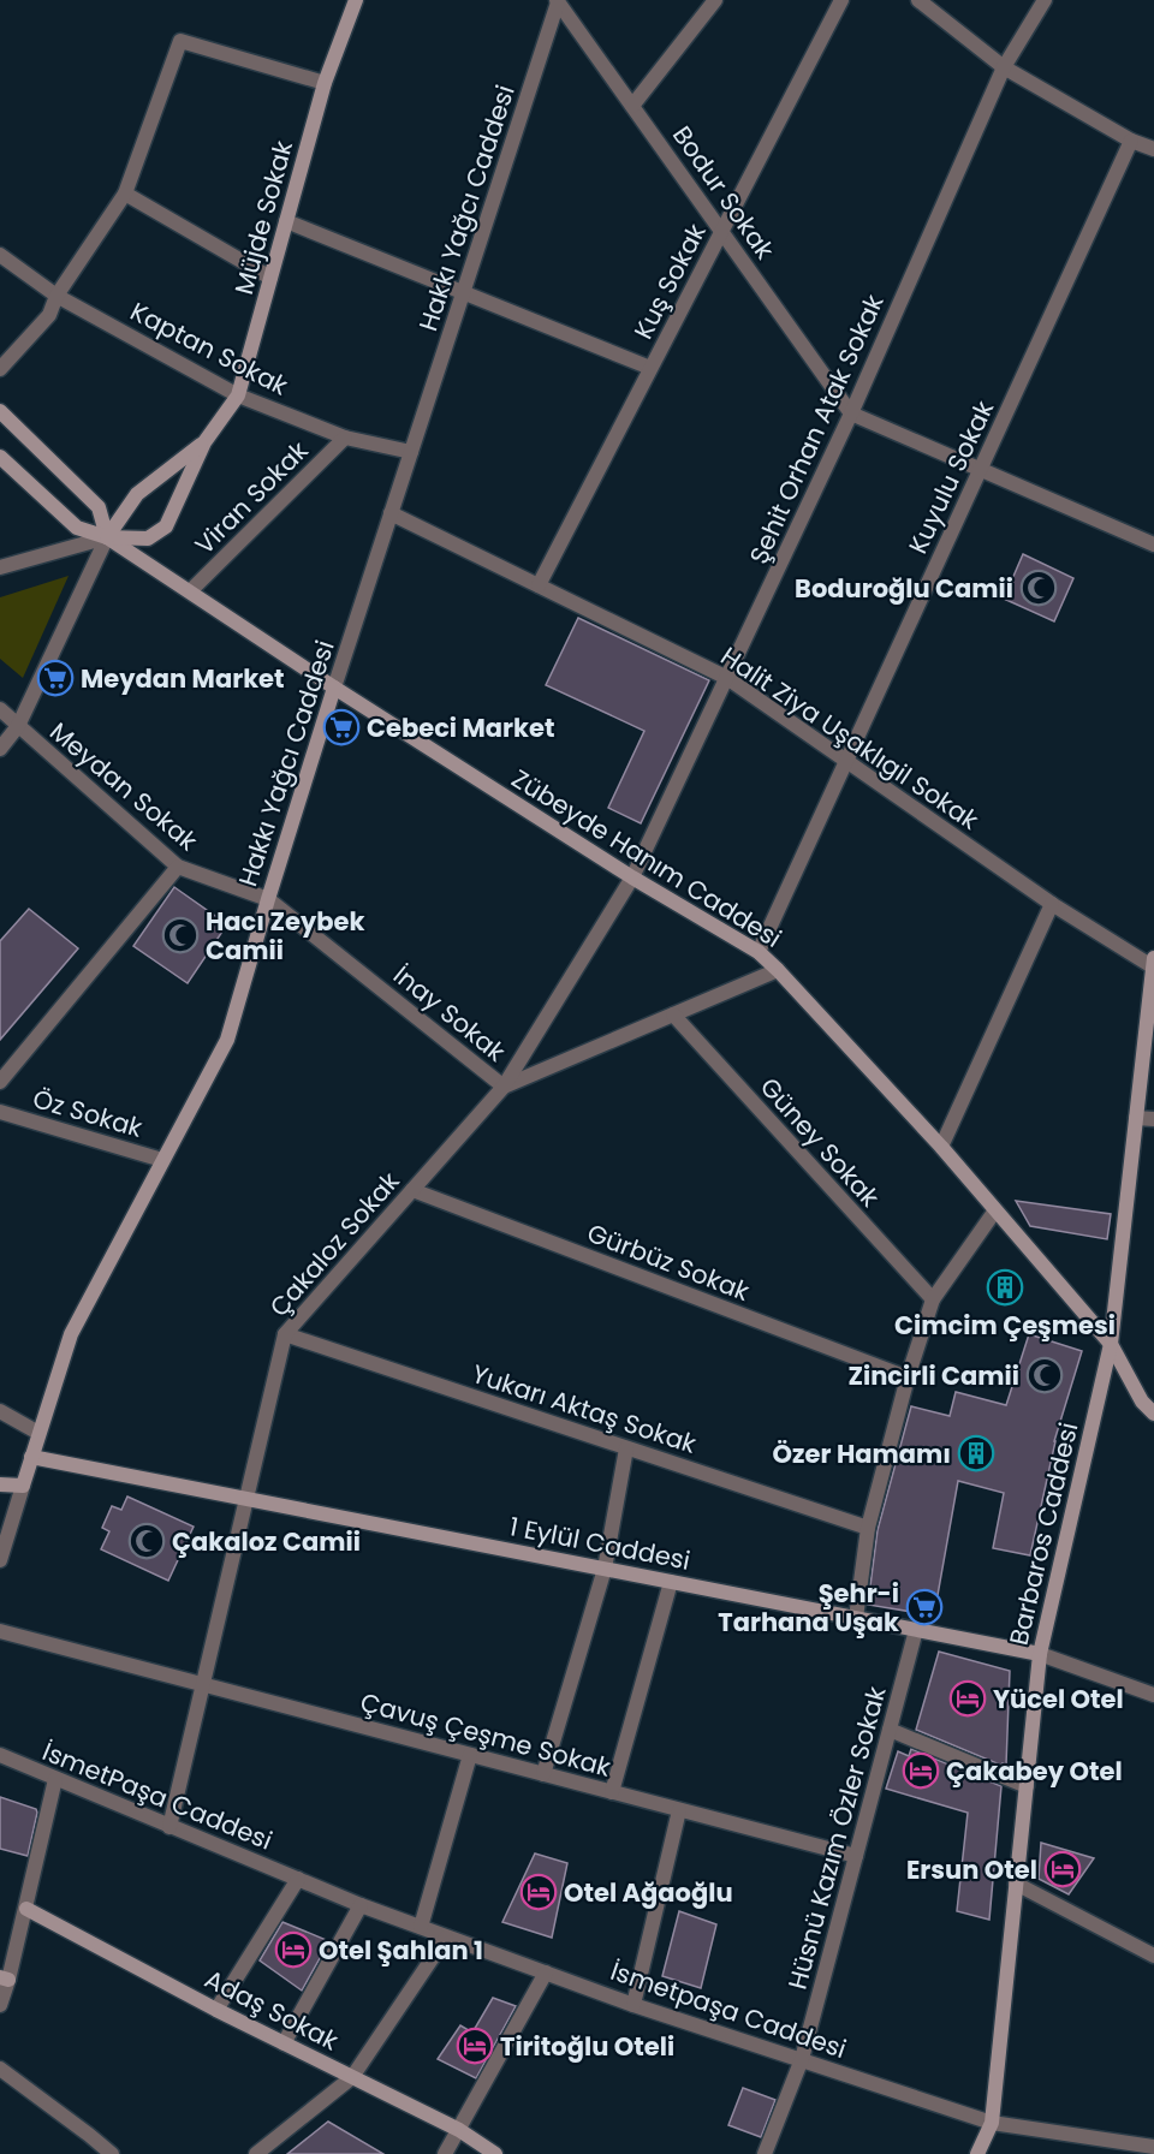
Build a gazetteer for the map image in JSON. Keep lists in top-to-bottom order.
{
  "streets": {
    "main road": [
      "Hakkı Yağcı Caddesi",
      "Müjde Sokak",
      "Zübeyde Hanım Caddesi",
      "Barbaros Caddesi",
      "1 Eylül Caddesi",
      "Adaş Sokak"
    ],
    "street": [
      "Bodur Sokak",
      "Kuş Sokak",
      "Kaptan Sokak",
      "Şehit Orhan Atak Sokak",
      "Kuyulu Sokak",
      "Viran Sokak",
      "Halit Ziya Uşaklıgil Sokak",
      "Meydan Sokak",
      "İnay Sokak",
      "Öz Sokak",
      "Güney Sokak",
      "Çakaloz Sokak",
      "Gürbüz Sokak",
      "Yukarı Aktaş Sokak",
      "Çavuş Çeşme Sokak",
      "İsmetPaşa Caddesi",
      "Hüsnü Kazım Özler Sokak",
      "İsmetpaşa Caddesi"
    ]
  },
  "crossings": [
    ["Bodur Sokak", "Hakkı Yağcı Caddesi"],
    ["Bodur Sokak", "Kuş Sokak"],
    ["Bodur Sokak", "Şehit Orhan Atak Sokak"],
    ["Hakkı Yağcı Caddesi", "Kaptan Sokak"],
    ["Hakkı Yağcı Caddesi", "Halit Ziya Uşaklıgil Sokak"],
    ["Hakkı Yağcı Caddesi", "Meydan Sokak"],
    ["Hakkı Yağcı Caddesi", "Zübeyde Hanım Caddesi"],
    ["Hakkı Yağcı Caddesi", "İnay Sokak"],
    ["Hakkı Yağcı Caddesi", "Öz Sokak"],
    ["Hakkı Yağcı Caddesi", "1 Eylül Caddesi"],
    ["Müjde Sokak", "Kaptan Sokak"],
    ["Kuş Sokak", "Halit Ziya Uşaklıgil Sokak"],
    ["Kaptan Sokak", "Viran Sokak"],
    ["Şehit Orhan Atak Sokak", "Halit Ziya Uşaklıgil Sokak"],
    ["Şehit Orhan Atak Sokak", "Zübeyde Hanım Caddesi"],
    ["Şehit Orhan Atak Sokak", "Çakaloz Sokak"],
    ["Kuyulu Sokak", "Halit Ziya Uşaklıgil Sokak"],
    ["Kuyulu Sokak", "Zübeyde Hanım Caddesi"],
    ["Viran Sokak", "Zübeyde Hanım Caddesi"],
    ["Halit Ziya Uşaklıgil Sokak", "Barbaros Caddesi"],
    ["Meydan Sokak", "İnay Sokak"],
    ["Zübeyde Hanım Caddesi", "İnay Sokak"],
    ["Zübeyde Hanım Caddesi", "Çakaloz Sokak"],
    ["Zübeyde Hanım Caddesi", "Barbaros Caddesi"],
    ["İnay Sokak", "Güney Sokak"],
    ["İnay Sokak", "Çakaloz Sokak"],
    ["Çakaloz Sokak", "Gürbüz Sokak"],
    ["Çakaloz Sokak", "Yukarı Aktaş Sokak"],
    ["Çakaloz Sokak", "1 Eylül Caddesi"],
    ["Çakaloz Sokak", "Çavuş Çeşme Sokak"],
    ["Çakaloz Sokak", "İsmetPaşa Caddesi"],
    ["Barbaros Caddesi", "1 Eylül Caddesi"],
    ["Barbaros Caddesi", "İsmetpaşa Caddesi"],
    ["1 Eylül Caddesi", "Hüsnü Kazım Özler Sokak"],
    ["Çavuş Çeşme Sokak", "Hüsnü Kazım Özler Sokak"],
    ["İsmetPaşa Caddesi", "İsmetpaşa Caddesi"],
    ["Hüsnü Kazım Özler Sokak", "İsmetpaşa Caddesi"]
  ],
  "places": {
    "mosque": [
      "Boduroğlu Camii",
      "Hacı Zeybek Camii",
      "Zincirli Camii",
      "Çakaloz Camii"
    ],
    "supermarket": ["Meydan Market", "Cebeci Market", "Şehr-i Tarhana Uşak"],
    "building": ["Cimcim Çeşmesi", "Özer Hamamı"],
    "hotel": [
      "Yücel Otel",
      "Çakabey Otel",
      "Ersun Otel",
      "Otel Ağaoğlu",
      "Otel Şahlan 1",
      "Tiritoğlu Oteli"
    ]
  }
}
